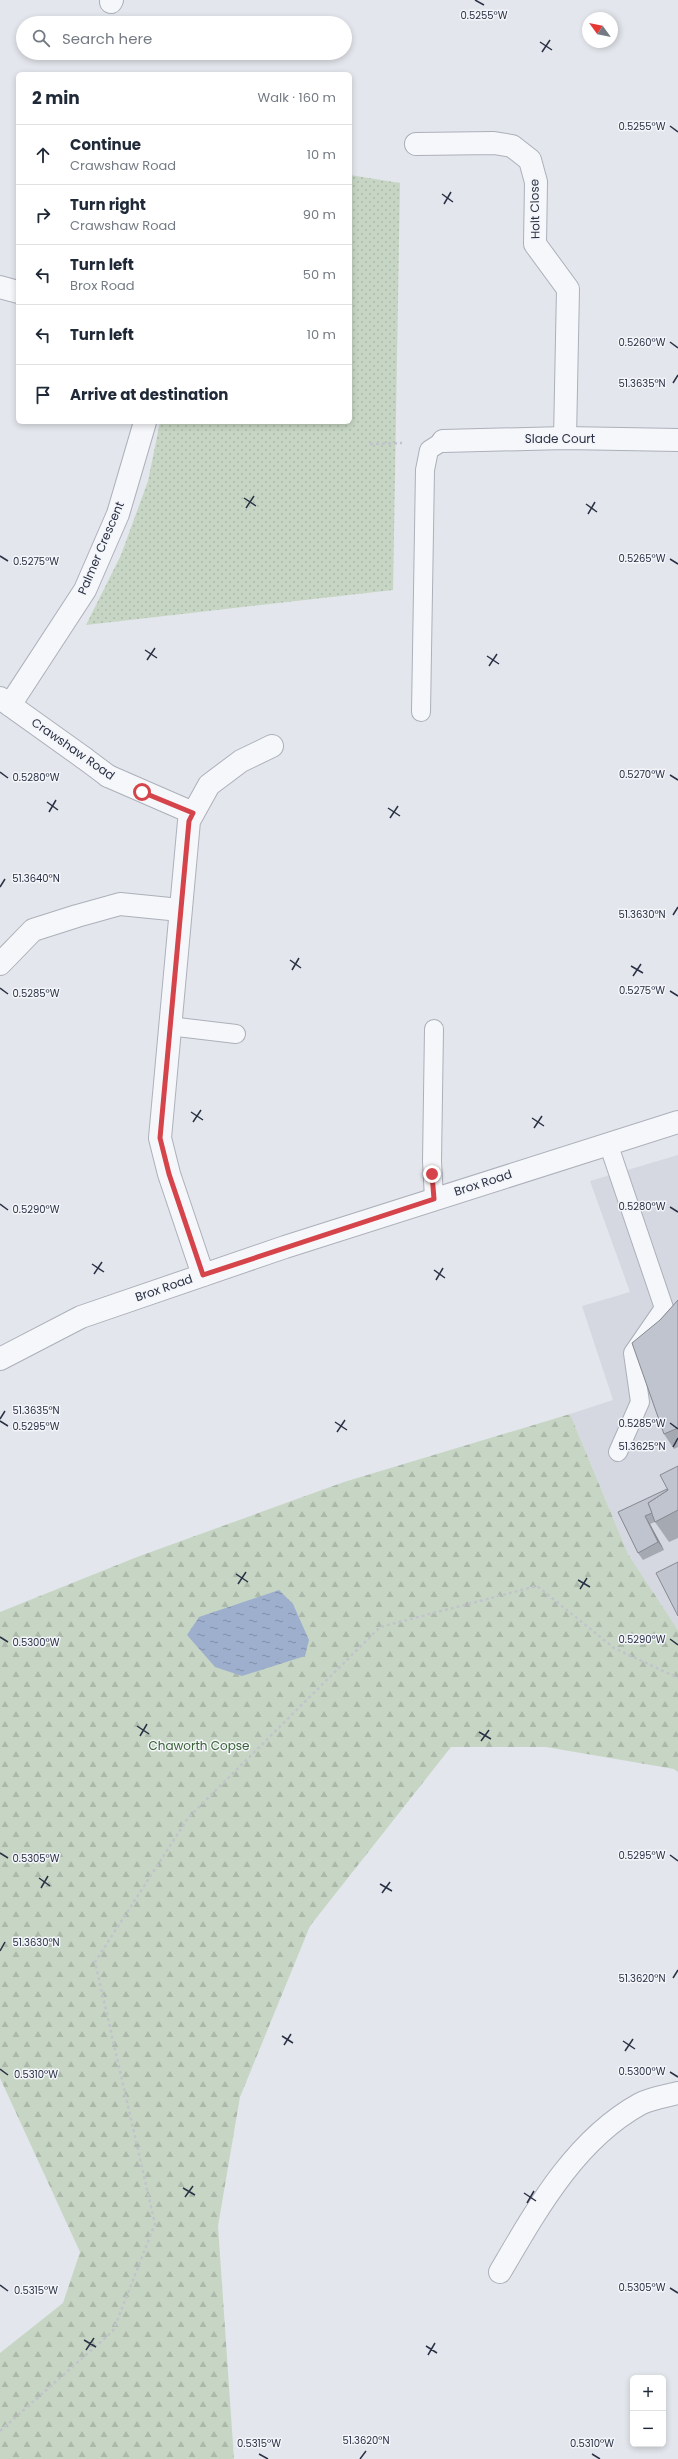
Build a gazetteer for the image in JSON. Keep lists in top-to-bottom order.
{
  "streets": {
    "street": [
      "Holt Close",
      "Slade Court",
      "Palmer Crescent",
      "Crawshaw Road",
      "Brox Road"
    ]
  },
  "crossings": [
    ["Holt Close", "Slade Court"],
    ["Palmer Crescent", "Crawshaw Road"]
  ],
  "parks": ["Chaworth Copse"],
  "north": "top left",
  "page": {
    "search": "Search here",
    "heading": ["2 min", "Walk · 160 m"],
    "list": [
      ["Continue", "Crawshaw Road", "10 m"],
      ["Turn right", "Crawshaw Road", "90 m"],
      ["Turn left", "Brox Road", "50 m"],
      ["Turn left", "10 m"],
      "Arrive at destination"
    ],
    "map_buttons": ["+", "−"]
  },
  "coordinates": [
    "0.5255°W",
    "0.5260°W",
    "51.3635°N",
    "0.5265°W",
    "0.5275°W",
    "0.5270°W",
    "0.5280°W",
    "51.3640°N",
    "51.3630°N",
    "0.5285°W",
    "0.5290°W",
    "0.5295°W",
    "51.3625°N",
    "0.5300°W",
    "0.5305°W",
    "51.3620°N",
    "0.5310°W",
    "0.5315°W"
  ]
}
